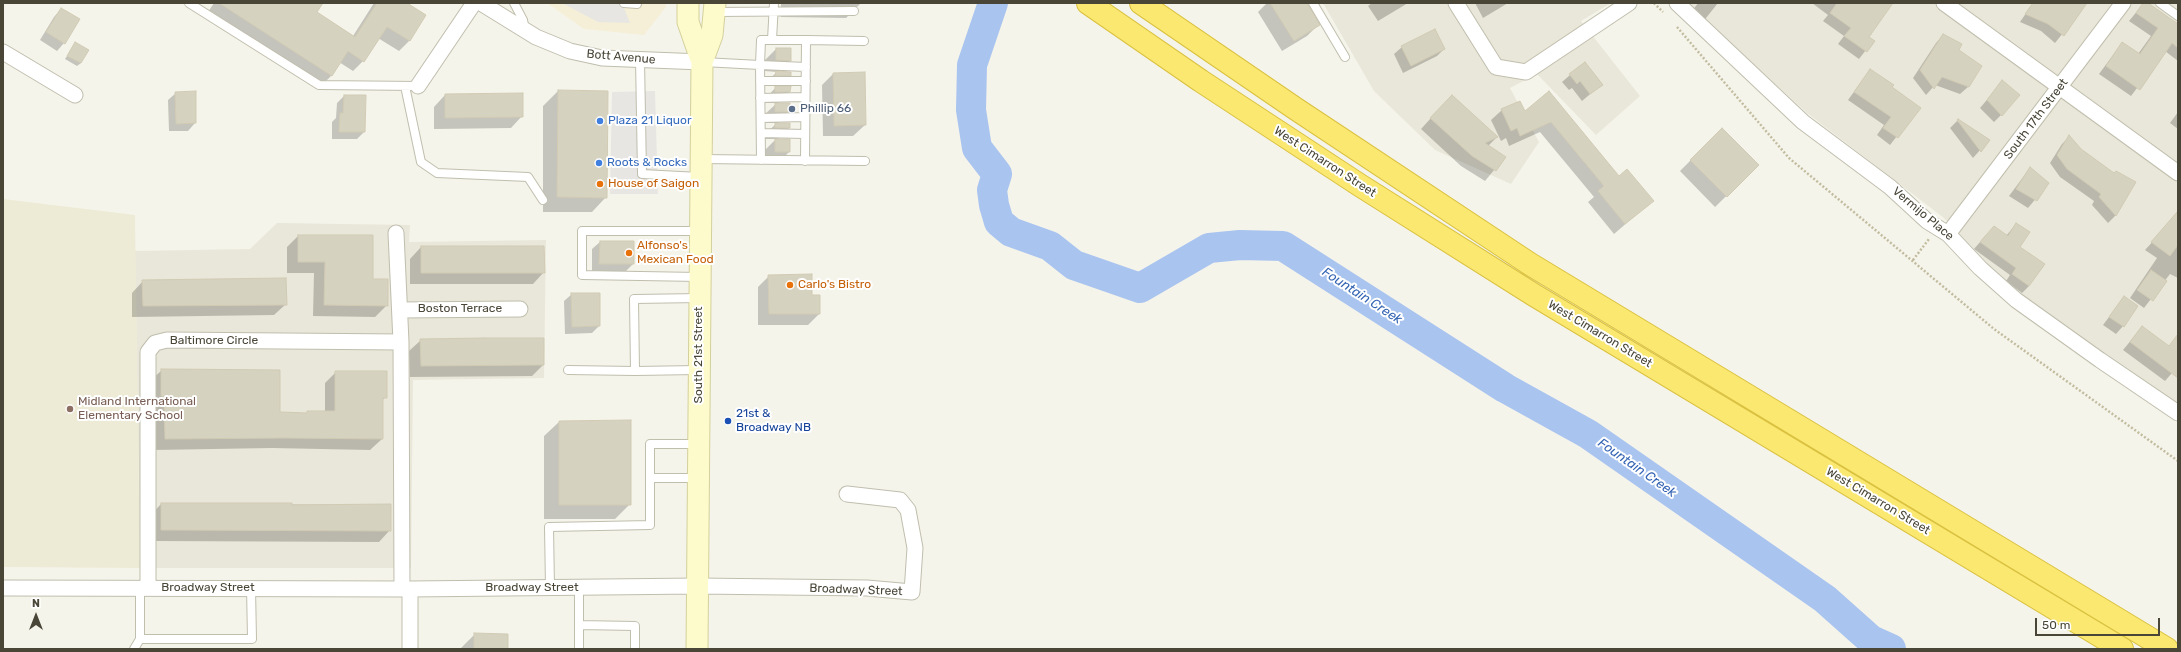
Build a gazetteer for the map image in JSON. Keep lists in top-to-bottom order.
{
  "streets": {
    "highway": ["West Cimarron Street"],
    "main road": ["South 21st Street"],
    "street": [
      "Bott Avenue",
      "South 17th Street",
      "Vermijo Place",
      "Boston Terrace",
      "Baltimore Circle",
      "Broadway Street"
    ]
  },
  "crossings": [
    ["Bott Avenue", "South 21st Street"],
    ["South 17th Street", "Vermijo Place"],
    ["Baltimore Circle", "Broadway Street"],
    ["South 21st Street", "Broadway Street"]
  ],
  "water": ["Fountain Creek"],
  "places": [
    "Phillip 66",
    "Plaza 21 Liquor",
    "Roots & Rocks",
    "House of Saigon",
    "Alfonso's Mexican Food",
    "Carlo's Bistro",
    "Midland International Elementary School",
    "21st & Broadway NB"
  ],
  "scale_bar": "50 m",
  "north": "top"
}
